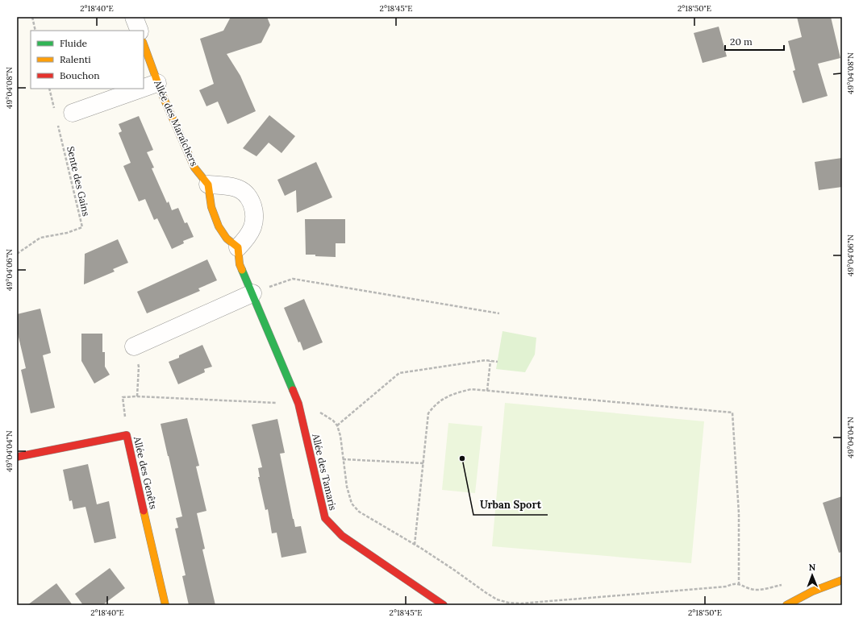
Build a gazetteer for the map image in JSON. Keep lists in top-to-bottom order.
{
  "streets": {
    "street": ["Allée des Maraîchers", "Allée des Tamaris", "Allée des Genêts"],
    "path": ["Sente des Gains"]
  },
  "places": ["Urban Sport"],
  "legend": ["Fluide", "Ralenti", "Bouchon"],
  "scale_bar": "20 m",
  "north": "top",
  "coordinates": [
    "2°18'40\"E",
    "2°18'45\"E",
    "2°18'50\"E",
    "49°04'08\"N",
    "49°04'06\"N",
    "49°04'04\"N"
  ]
}
